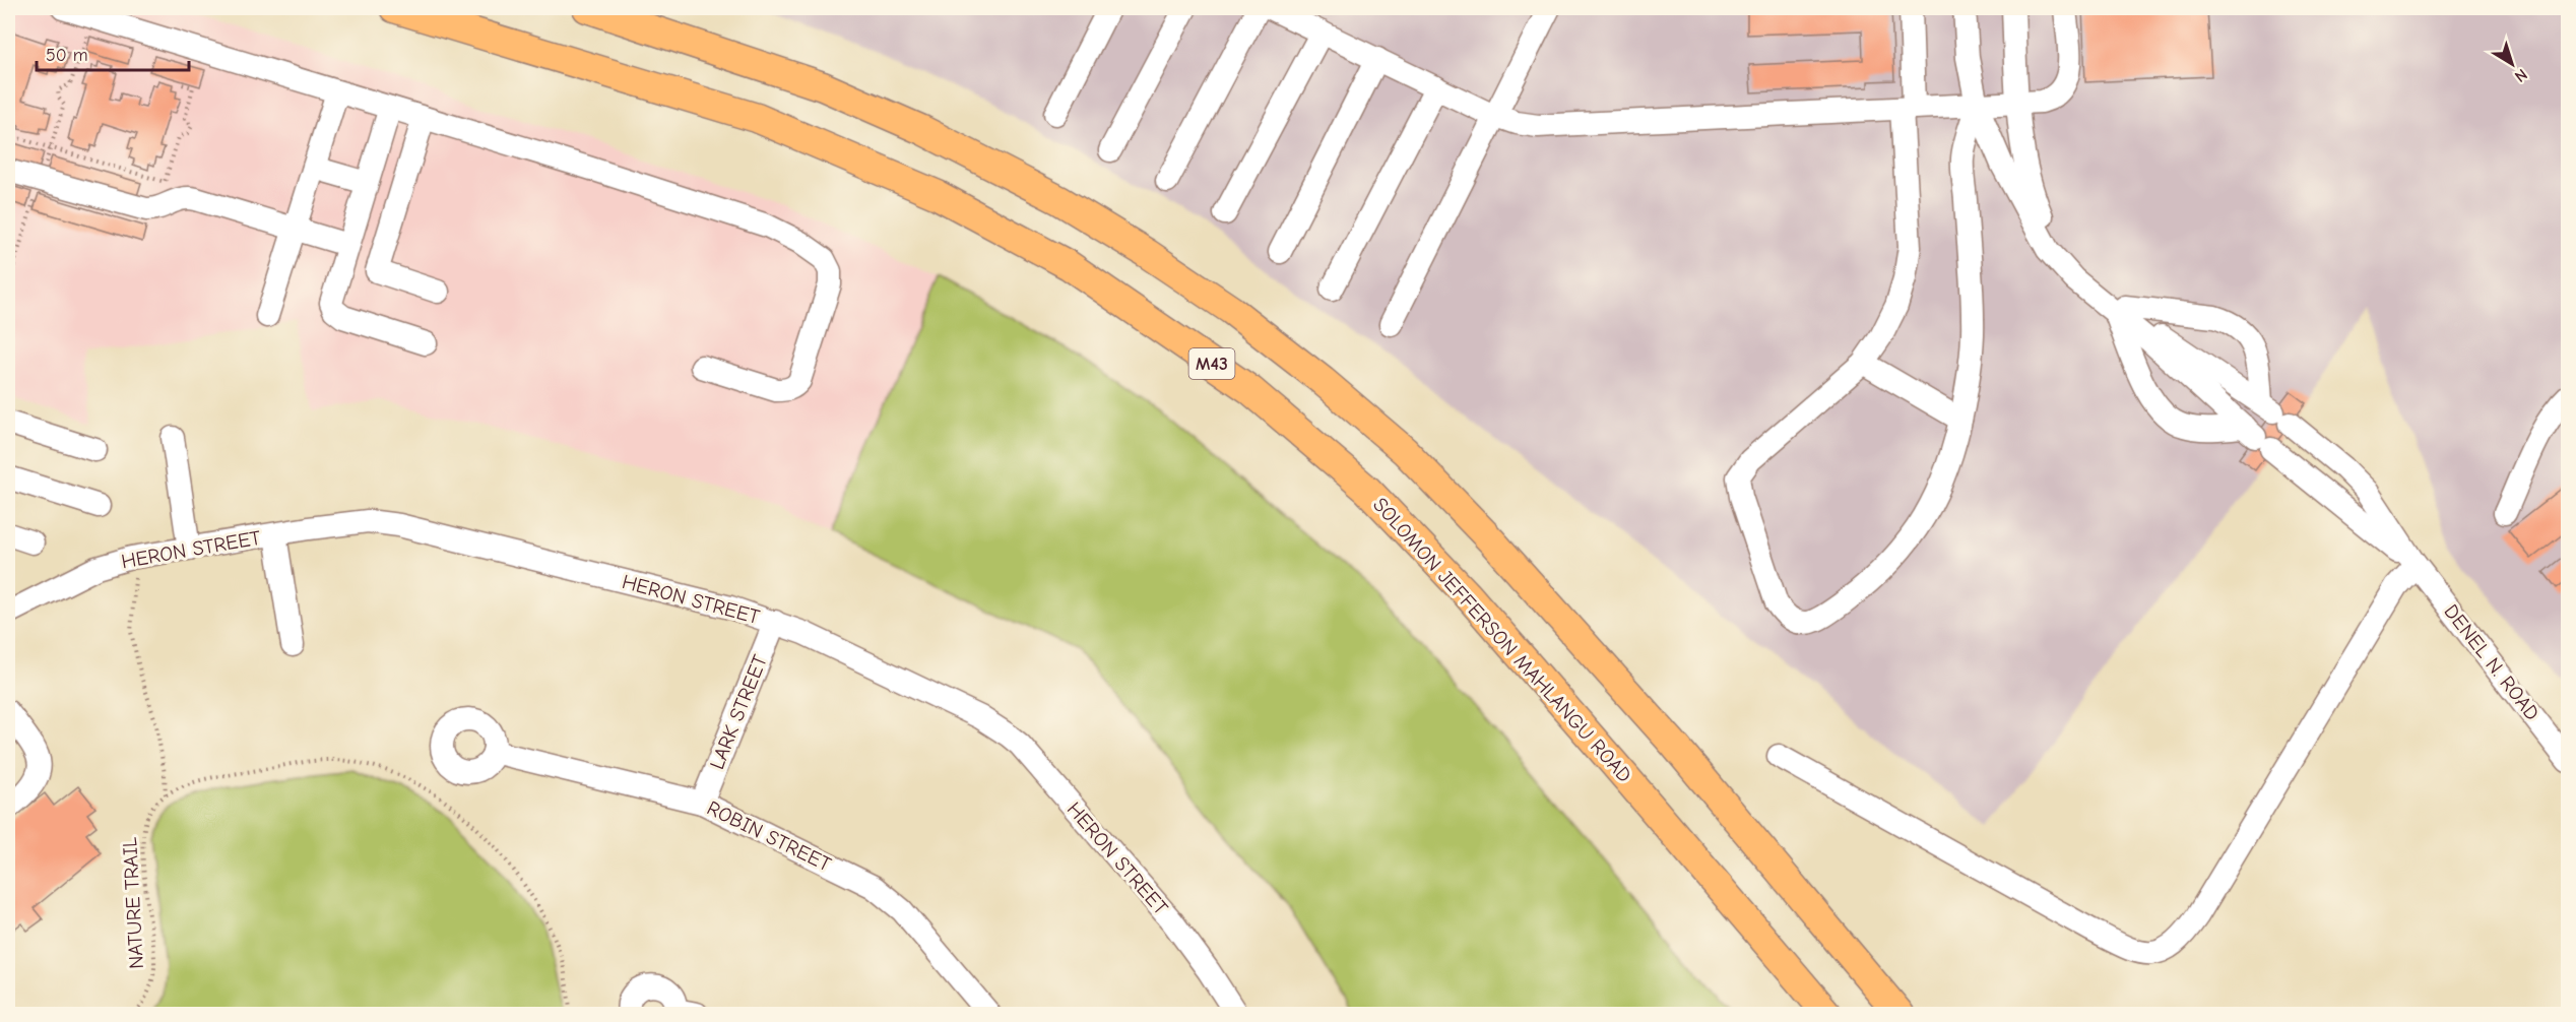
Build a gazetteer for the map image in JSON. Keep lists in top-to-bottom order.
{
  "streets": {
    "main road": ["M43", "SOLOMON JEFFERSON MAHLANGU ROAD"],
    "street": [
      "HERON STREET",
      "DENEL N. ROAD",
      "LARK STREET",
      "ROBIN STREET"
    ],
    "path": ["NATURE TRAIL"]
  },
  "crossings": [
    ["HERON STREET", "LARK STREET"],
    ["LARK STREET", "ROBIN STREET"]
  ],
  "scale_bar": "50 m",
  "north": "bottom right"
}
